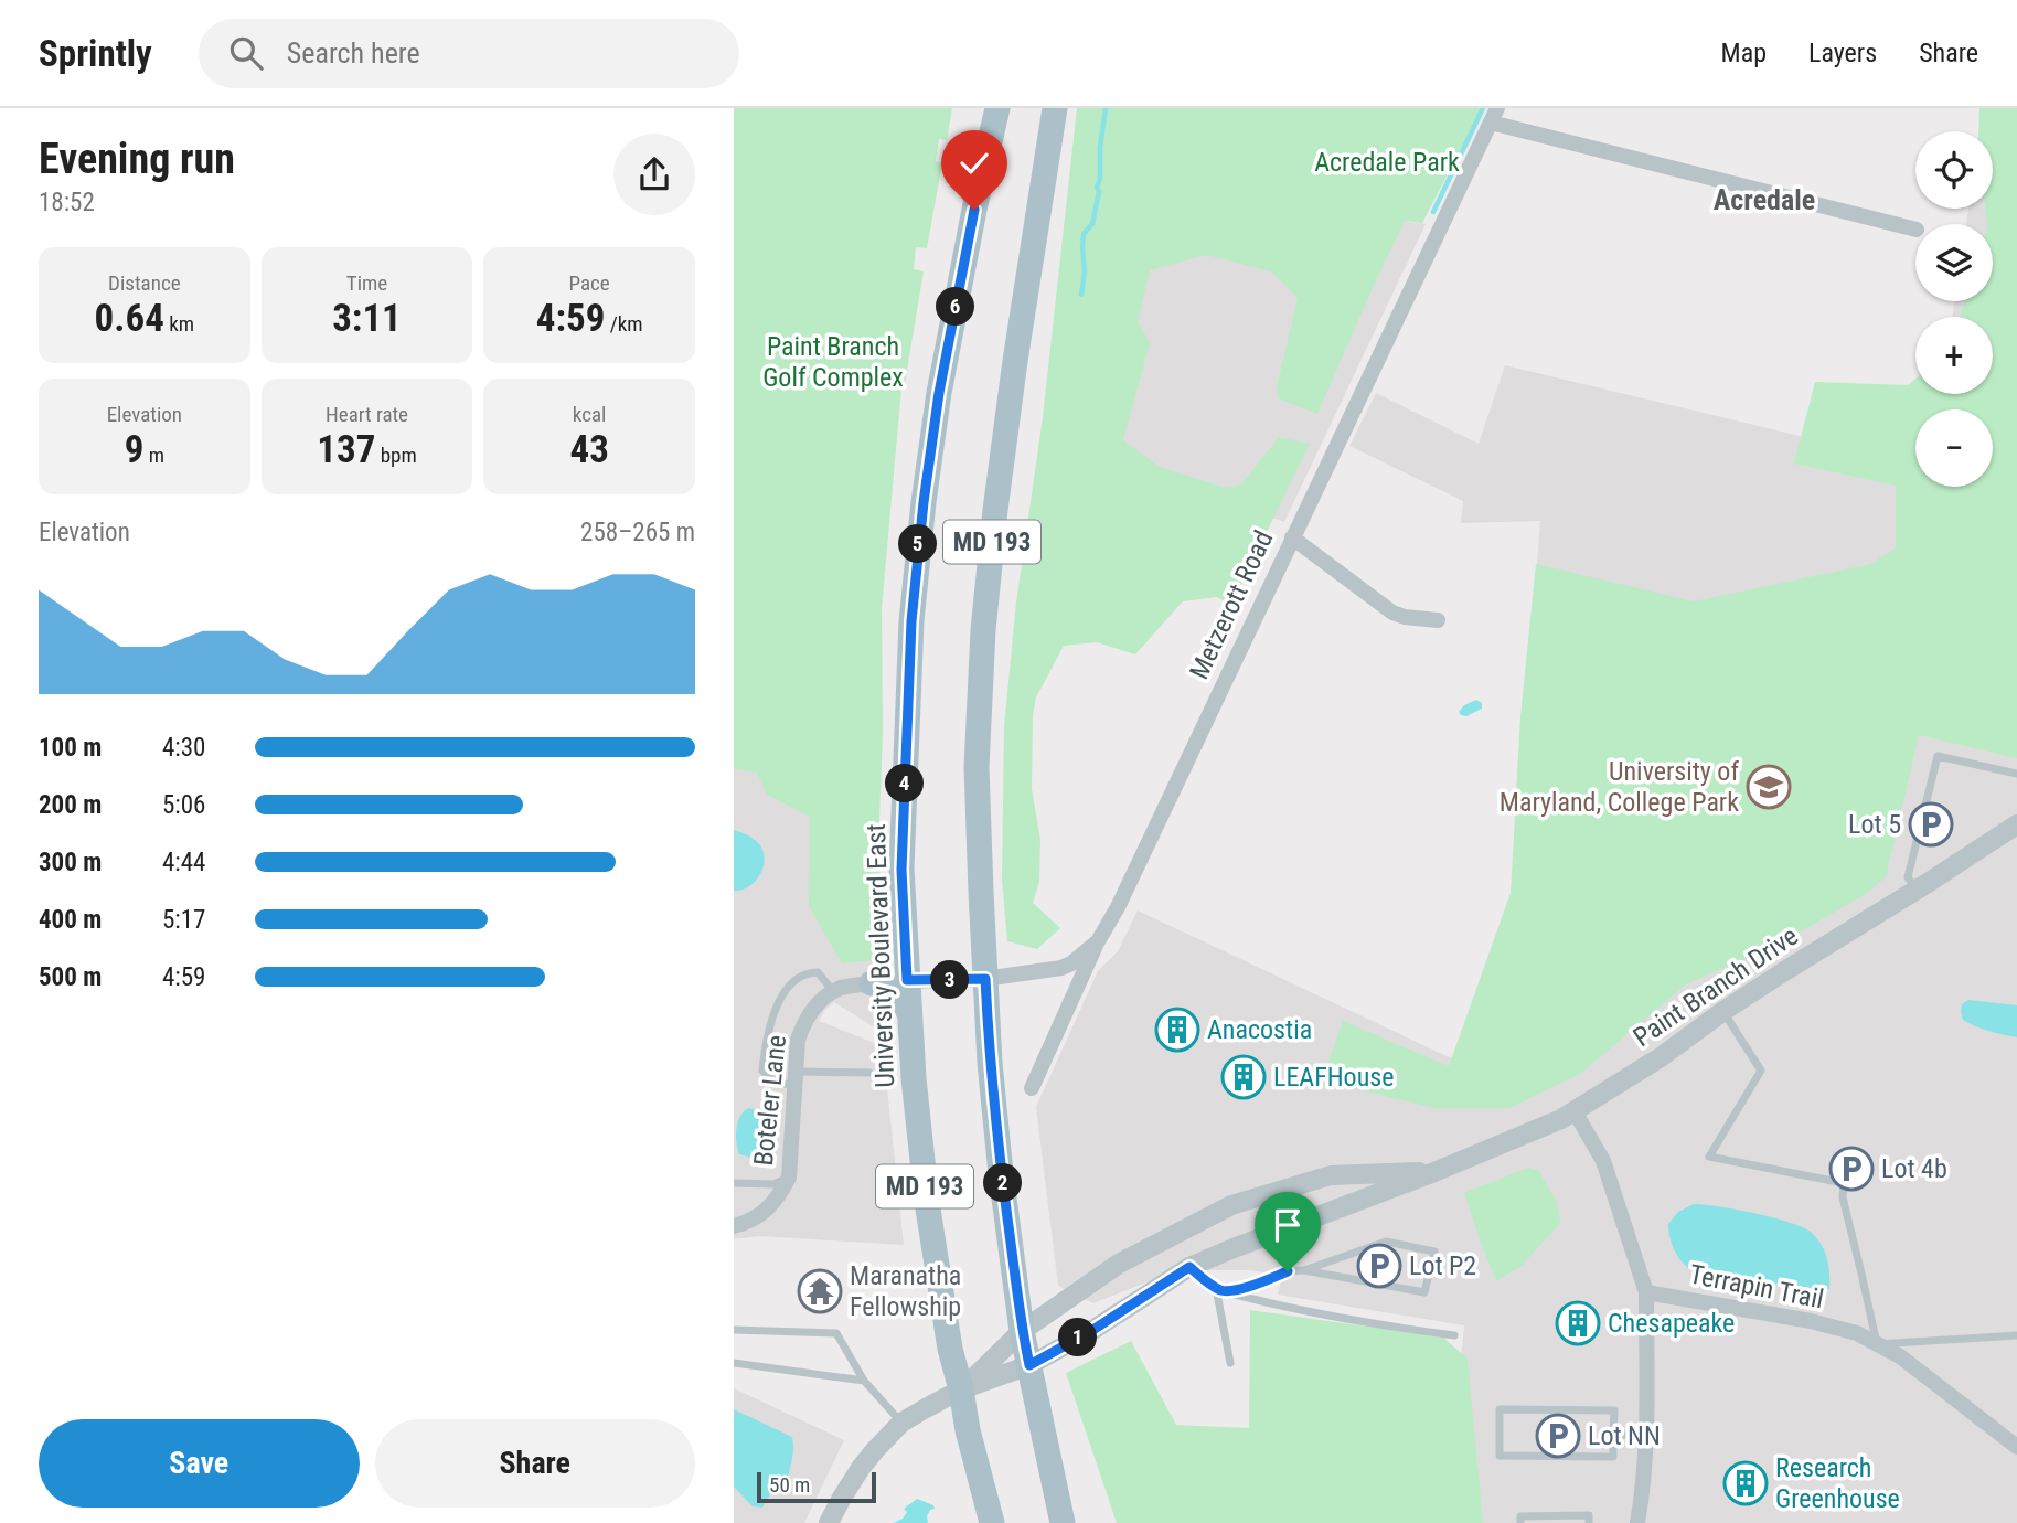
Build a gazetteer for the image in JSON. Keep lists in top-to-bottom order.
{
  "streets": {
    "main road": ["MD 193", "University Boulevard East"],
    "street": [
      "Metzerott Road",
      "Paint Branch Drive",
      "Boteler Lane",
      "Terrapin Trail"
    ]
  },
  "crossings": [
    ["MD 193", "Metzerott Road"],
    ["MD 193", "Paint Branch Drive"],
    ["Metzerott Road", "University Boulevard East"],
    ["Metzerott Road", "Boteler Lane"],
    ["University Boulevard East", "Paint Branch Drive"],
    ["University Boulevard East", "Boteler Lane"]
  ],
  "districts": ["Acredale"],
  "parks": ["Acredale Park", "Paint Branch Golf Complex"],
  "places": {
    "school or university": ["University of Maryland, College Park"],
    "parking": [
      "Lot 5",
      "Lot 4b",
      "Lot P2",
      "Lot NN"
    ],
    "building": [
      "Anacostia",
      "LEAFHouse",
      "Chesapeake",
      "Research Greenhouse"
    ],
    "temple": ["Maranatha Fellowship"]
  },
  "scale_bar": "50 m",
  "page": {
    "header": "Sprintly",
    "search": "Search here",
    "nav": ["Map", "Layers", "Share"],
    "heading": ["Evening run", "18:52"],
    "map_buttons": ["+", "−"],
    "stats": [
      ["Distance", "0.64 km"],
      ["Time", "3:11"],
      ["Pace", "4:59 /km"],
      ["Elevation", "9 m"],
      ["Heart rate", "137 bpm"],
      ["kcal", "43"]
    ],
    "pins": [
      "6",
      "5",
      "4",
      "3",
      "2",
      "1"
    ],
    "chart": ["Elevation", "258–265 m"],
    "list": [
      {
        "name": "100 m",
        "note": "4:30"
      },
      {
        "name": "200 m",
        "note": "5:06"
      },
      {
        "name": "300 m",
        "note": "4:44"
      },
      {
        "name": "400 m",
        "note": "5:17"
      },
      {
        "name": "500 m",
        "note": "4:59"
      }
    ],
    "buttons": ["Save", "Share"],
    "scale": "50 m"
  }
}
